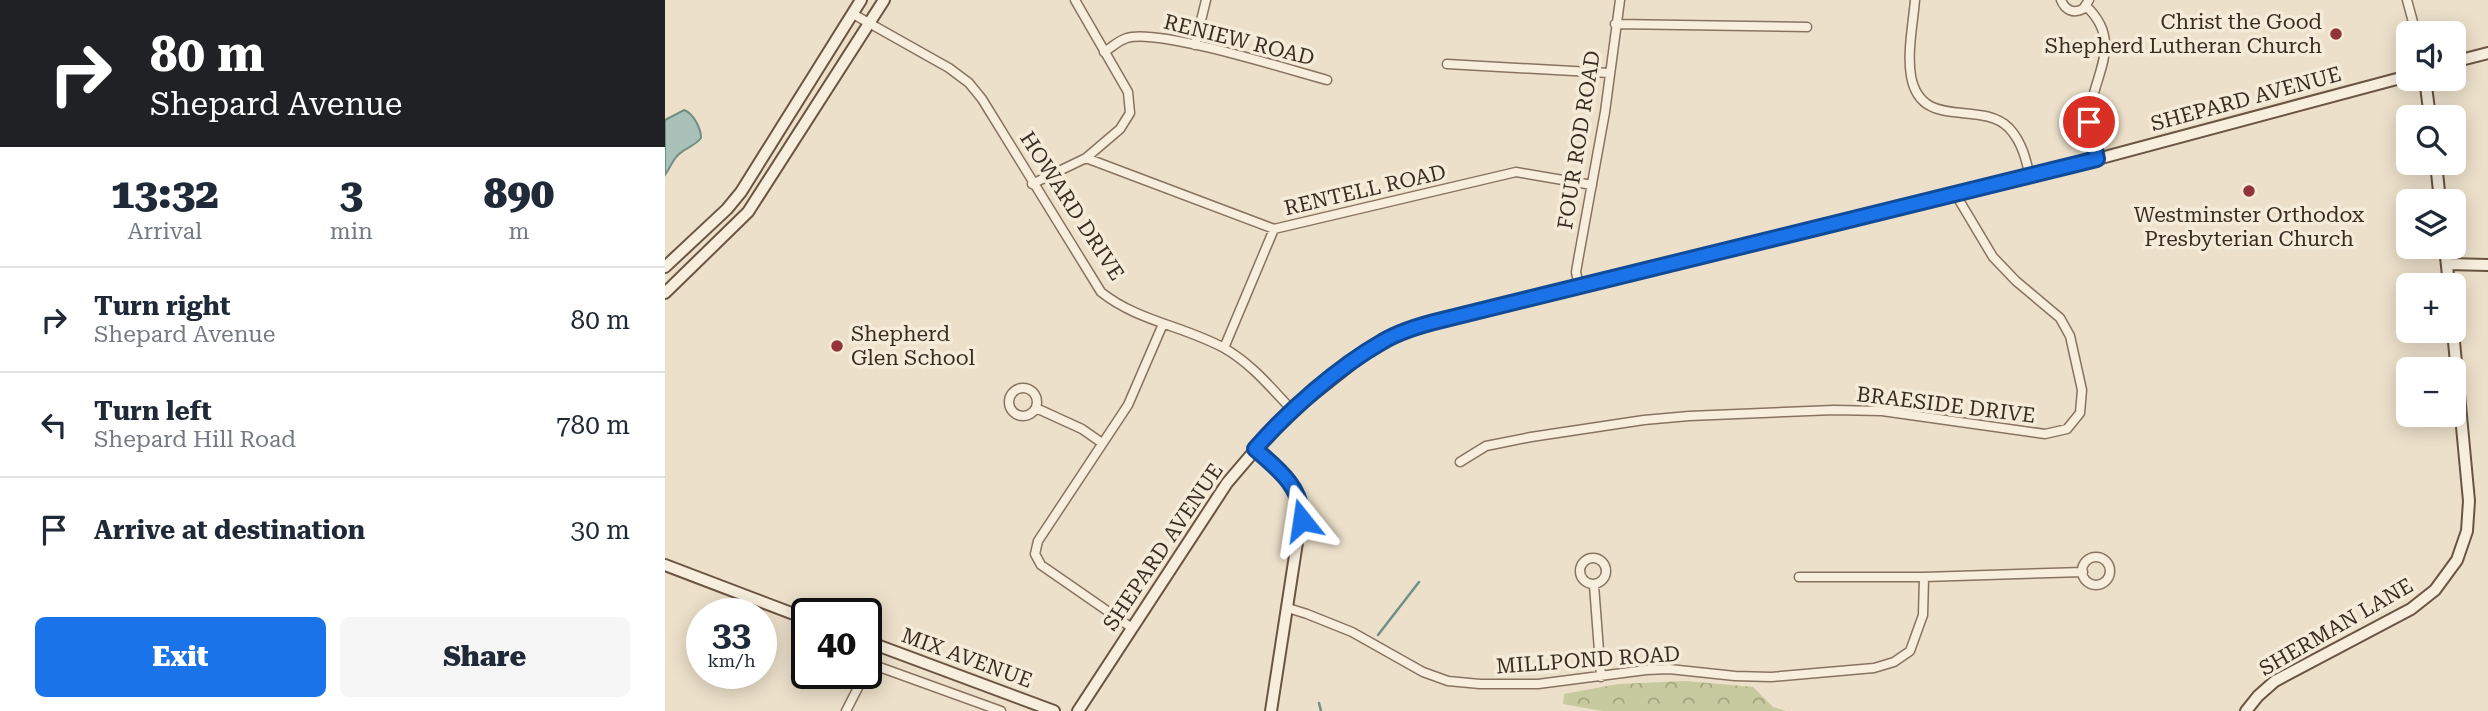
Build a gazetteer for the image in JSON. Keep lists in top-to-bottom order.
{
  "streets": {
    "street": [
      "RENIEW ROAD",
      "SHEPARD AVENUE",
      "FOUR ROD ROAD",
      "RENTELL ROAD",
      "HOWARD DRIVE",
      "BRAESIDE DRIVE",
      "SHERMAN LANE",
      "MIX AVENUE",
      "MILLPOND ROAD"
    ]
  },
  "crossings": [
    ["SHEPARD AVENUE", "FOUR ROD ROAD"],
    ["SHEPARD AVENUE", "HOWARD DRIVE"],
    ["SHEPARD AVENUE", "BRAESIDE DRIVE"],
    ["FOUR ROD ROAD", "RENTELL ROAD"],
    ["RENTELL ROAD", "HOWARD DRIVE"]
  ],
  "places": ["Christ the Good Shepherd Lutheran Church", "Westminster Orthodox Presbyterian Church", "Shepherd Glen School"],
  "page": {
    "turn": ["80 m", "Shepard Avenue"],
    "map_buttons": ["+", "−"],
    "eta": [
      "13:32",
      "Arrival",
      "3",
      "min",
      "890",
      "m"
    ],
    "list": [
      {
        "name": "Turn right",
        "note": "Shepard Avenue",
        "value": "80 m"
      },
      {
        "name": "Turn left",
        "note": "Shepard Hill Road",
        "value": "780 m"
      },
      {
        "name": "Arrive at destination",
        "value": "30 m"
      }
    ],
    "speed": "33 km/h",
    "limit": "40",
    "buttons": ["Exit", "Share"]
  }
}
